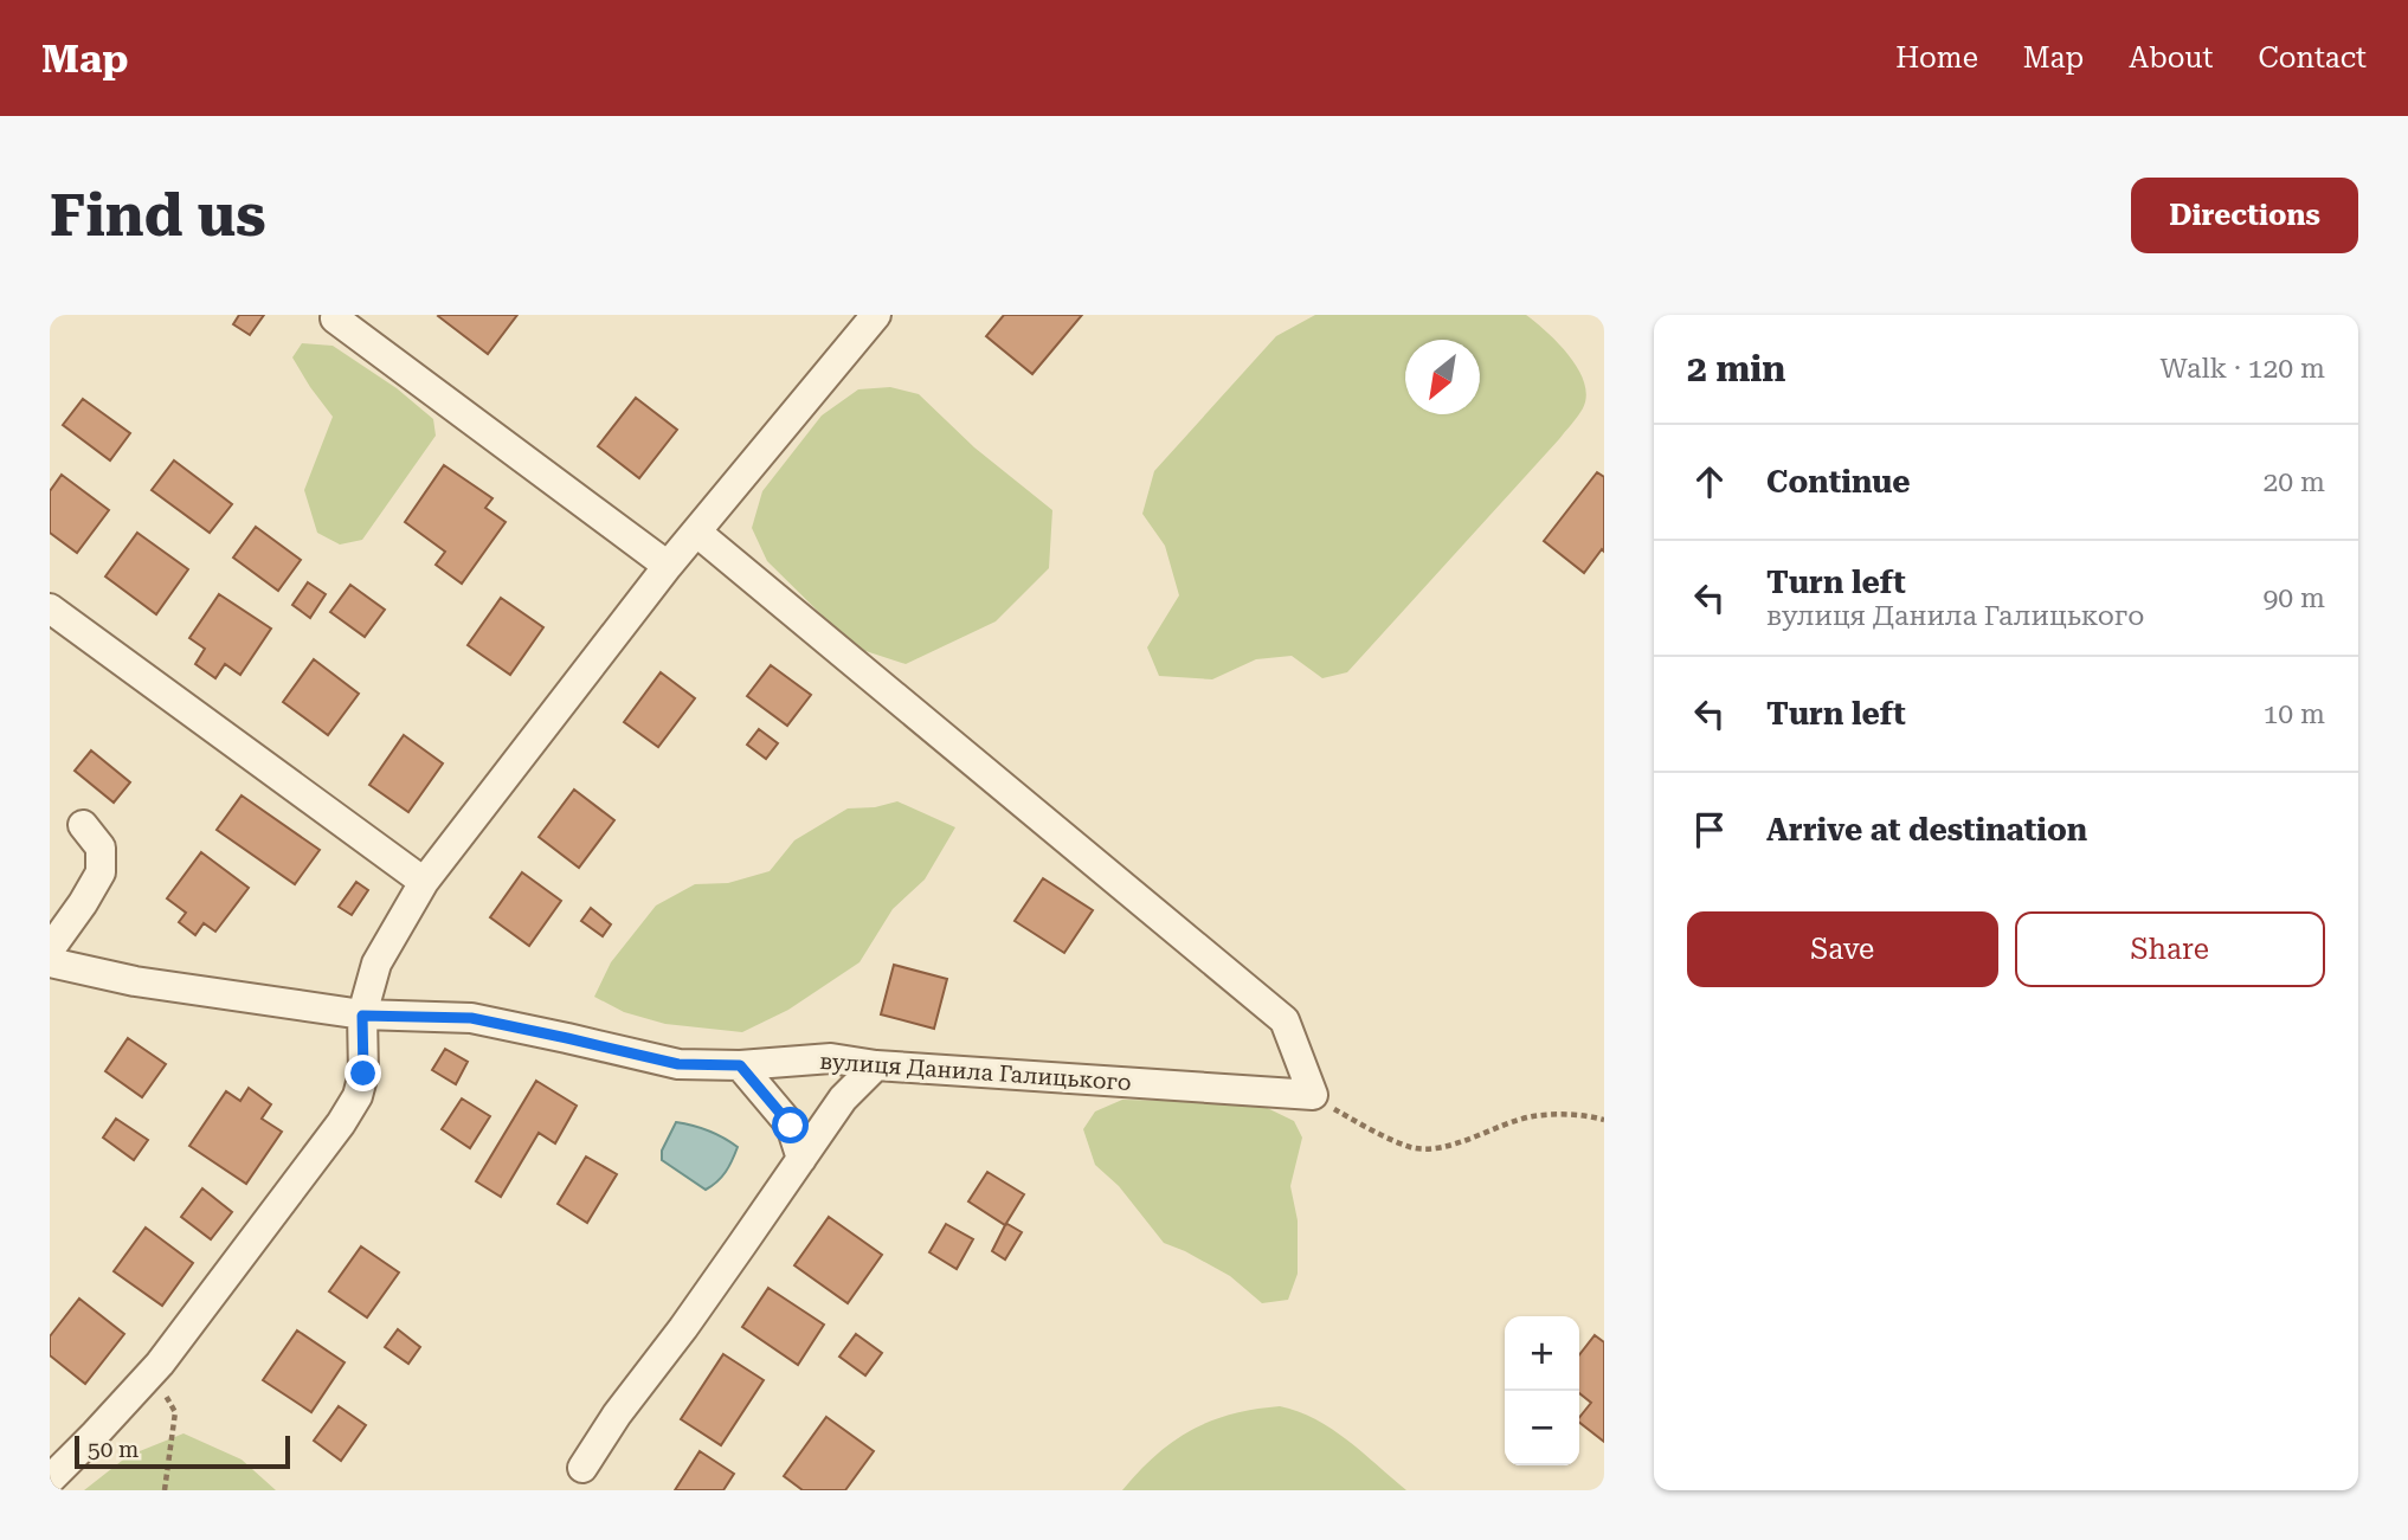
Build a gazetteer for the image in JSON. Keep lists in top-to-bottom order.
{
  "streets": {
    "street": ["вулиця Данила Галицького"]
  },
  "scale_bar": "50 m",
  "north": "bottom left",
  "page": {
    "header": "Map",
    "nav": [
      "Home",
      "Map",
      "About",
      "Contact"
    ],
    "buttons": [
      "Directions",
      ["Save", "Share"]
    ],
    "title": "Find us",
    "heading": ["2 min", "Walk · 120 m"],
    "list": [
      ["Continue", "20 m"],
      ["Turn left", "вулиця Данила Галицького", "90 m"],
      ["Turn left", "10 m"],
      "Arrive at destination"
    ],
    "map_buttons": ["+", "−"],
    "scale": "50 m"
  }
}
